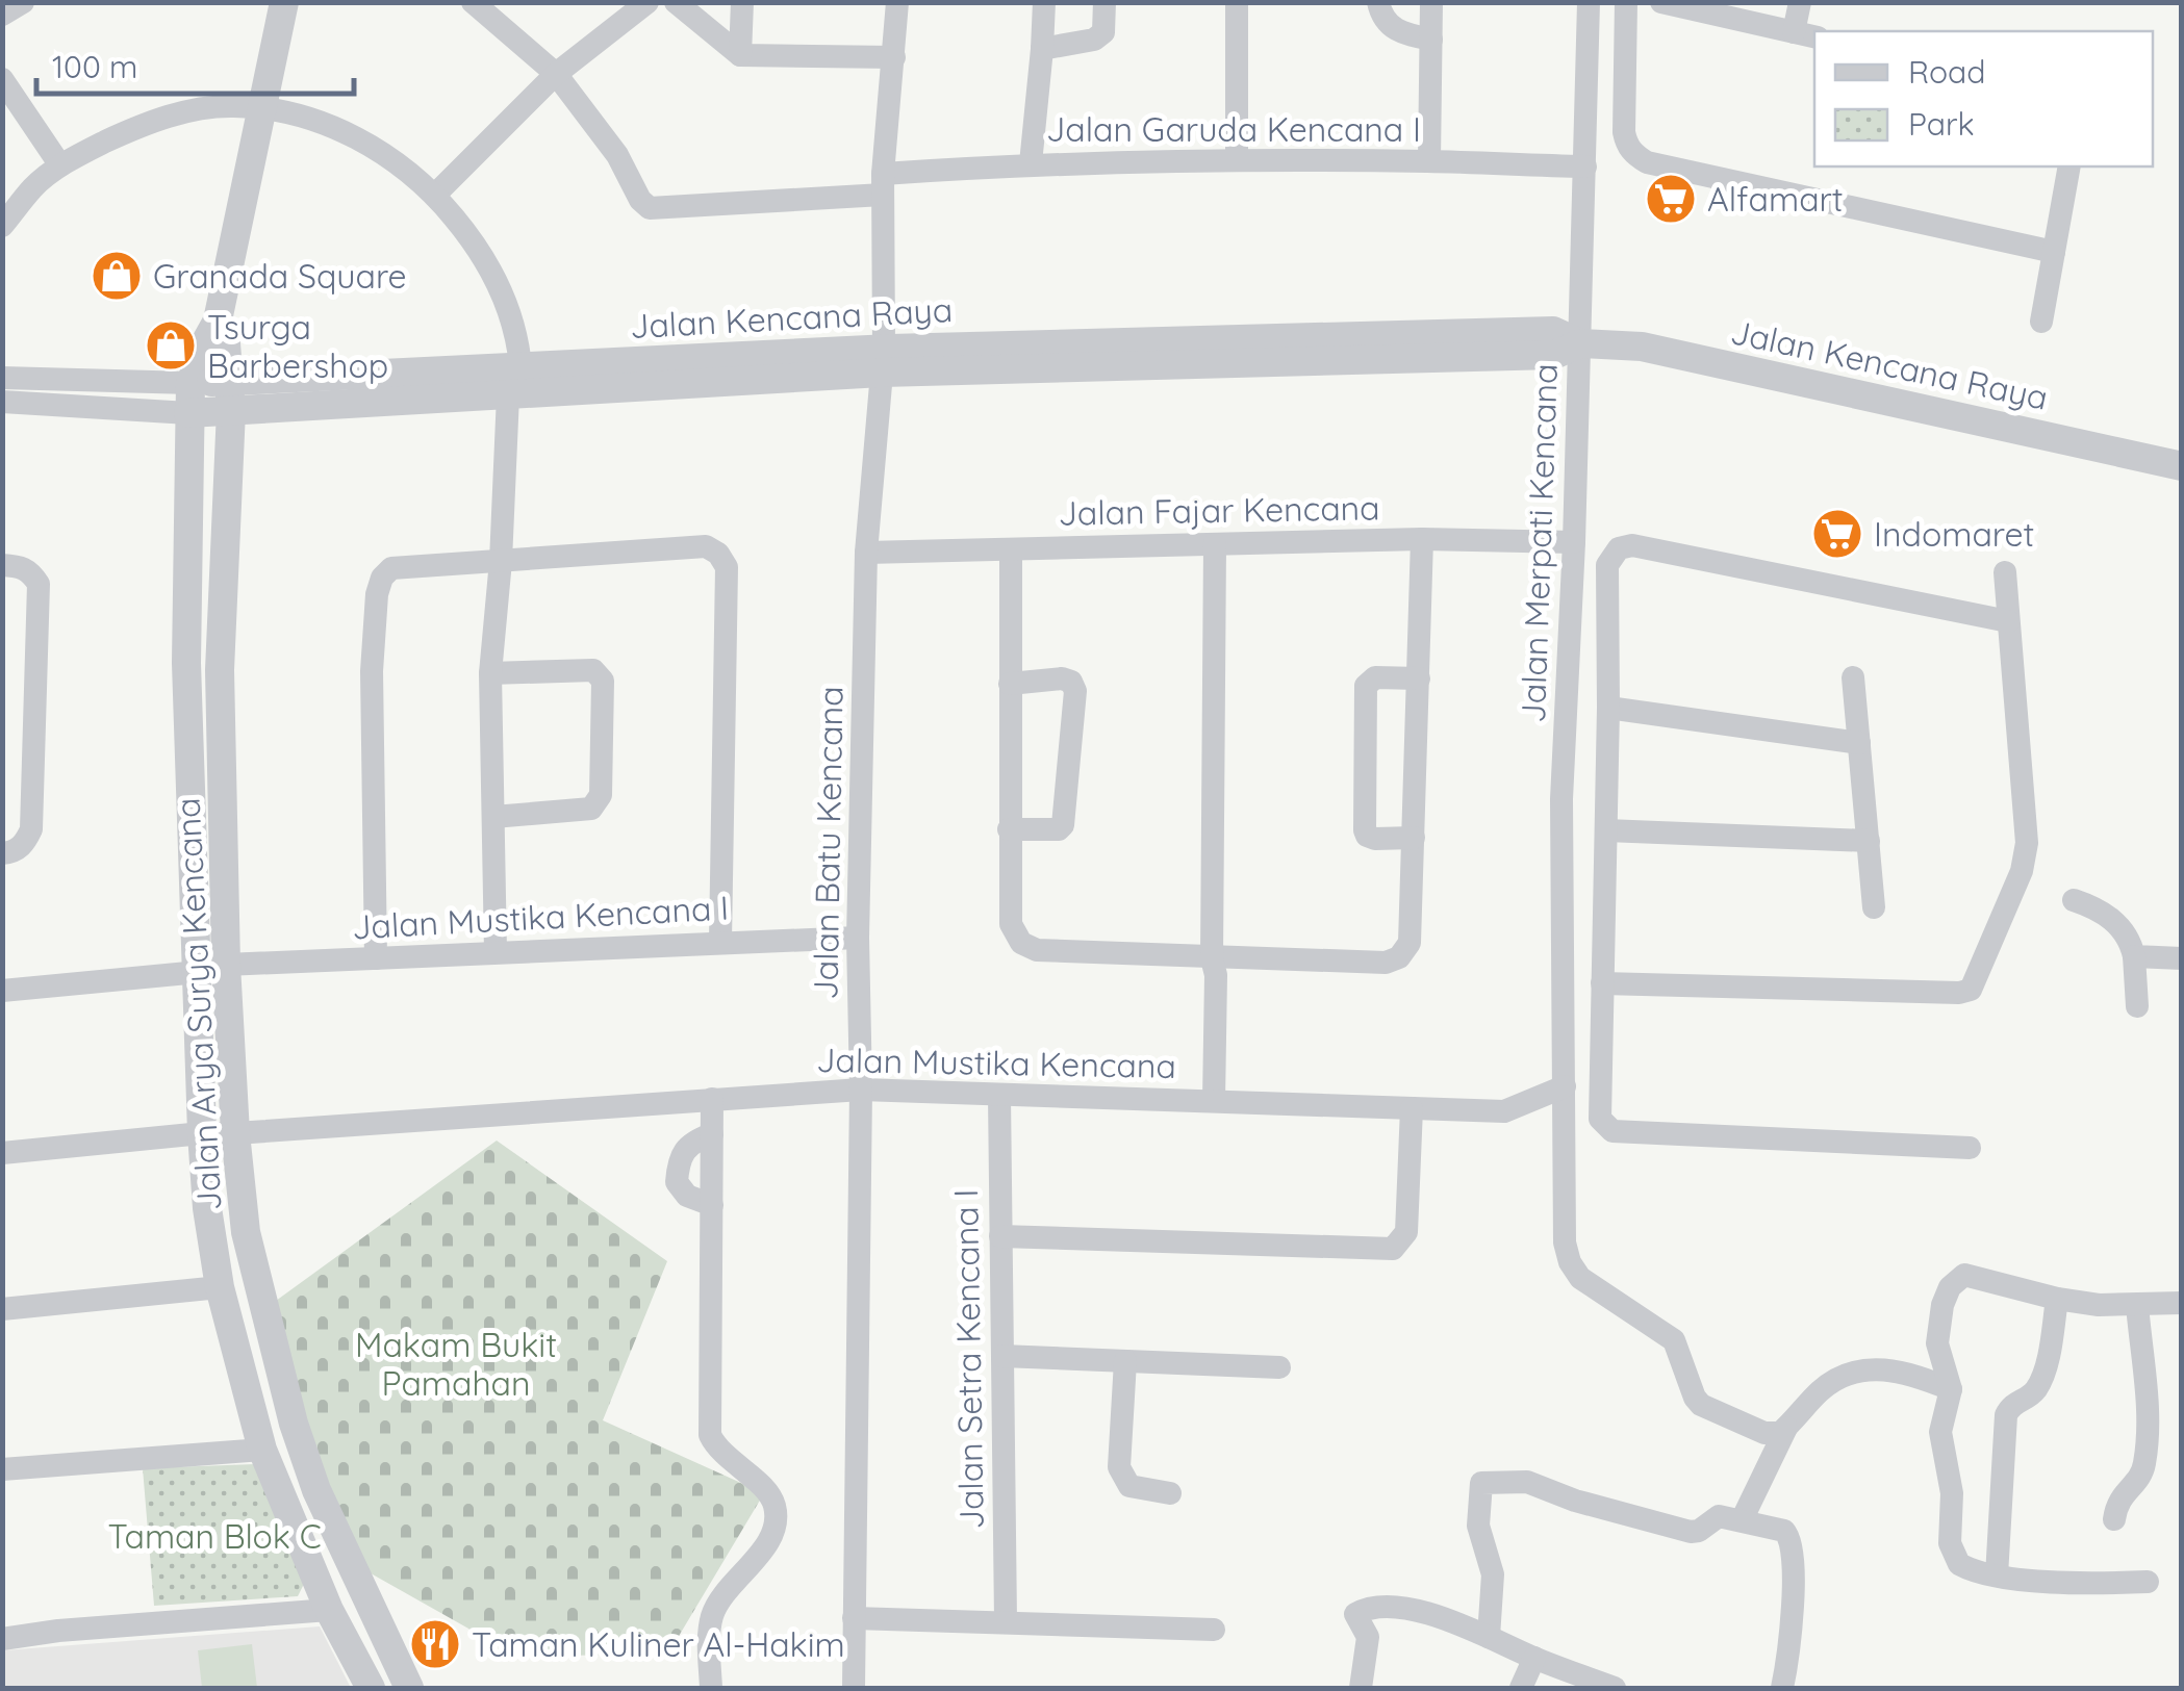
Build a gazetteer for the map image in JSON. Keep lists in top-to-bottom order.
{
  "streets": {
    "street": [
      "Jalan Garuda Kencana I",
      "Jalan Kencana Raya",
      "Jalan Fajar Kencana",
      "Jalan Merpati Kencana",
      "Jalan Batu Kencana",
      "Jalan Mustika Kencana I",
      "Jalan Arya Surya Kencana",
      "Jalan Mustika Kencana",
      "Jalan Setra Kencana I"
    ]
  },
  "crossings": [
    ["Jalan Garuda Kencana I", "Jalan Merpati Kencana"],
    ["Jalan Garuda Kencana I", "Jalan Batu Kencana"],
    ["Jalan Kencana Raya", "Jalan Merpati Kencana"],
    ["Jalan Kencana Raya", "Jalan Batu Kencana"],
    ["Jalan Kencana Raya", "Jalan Arya Surya Kencana"],
    ["Jalan Fajar Kencana", "Jalan Merpati Kencana"],
    ["Jalan Fajar Kencana", "Jalan Batu Kencana"],
    ["Jalan Merpati Kencana", "Jalan Mustika Kencana"],
    ["Jalan Batu Kencana", "Jalan Mustika Kencana I"],
    ["Jalan Batu Kencana", "Jalan Mustika Kencana"],
    ["Jalan Mustika Kencana I", "Jalan Arya Surya Kencana"],
    ["Jalan Arya Surya Kencana", "Jalan Mustika Kencana"],
    ["Jalan Mustika Kencana", "Jalan Setra Kencana I"]
  ],
  "parks": ["Makam Bukit Pamahan", "Taman Blok C"],
  "places": {
    "supermarket": ["Alfamart", "Indomaret"],
    "shop": ["Granada Square", "Tsurga Barbershop"],
    "restaurant": ["Taman Kuliner Al-Hakim"]
  },
  "legend": ["Road", "Park"],
  "scale_bar": "100 m"
}
